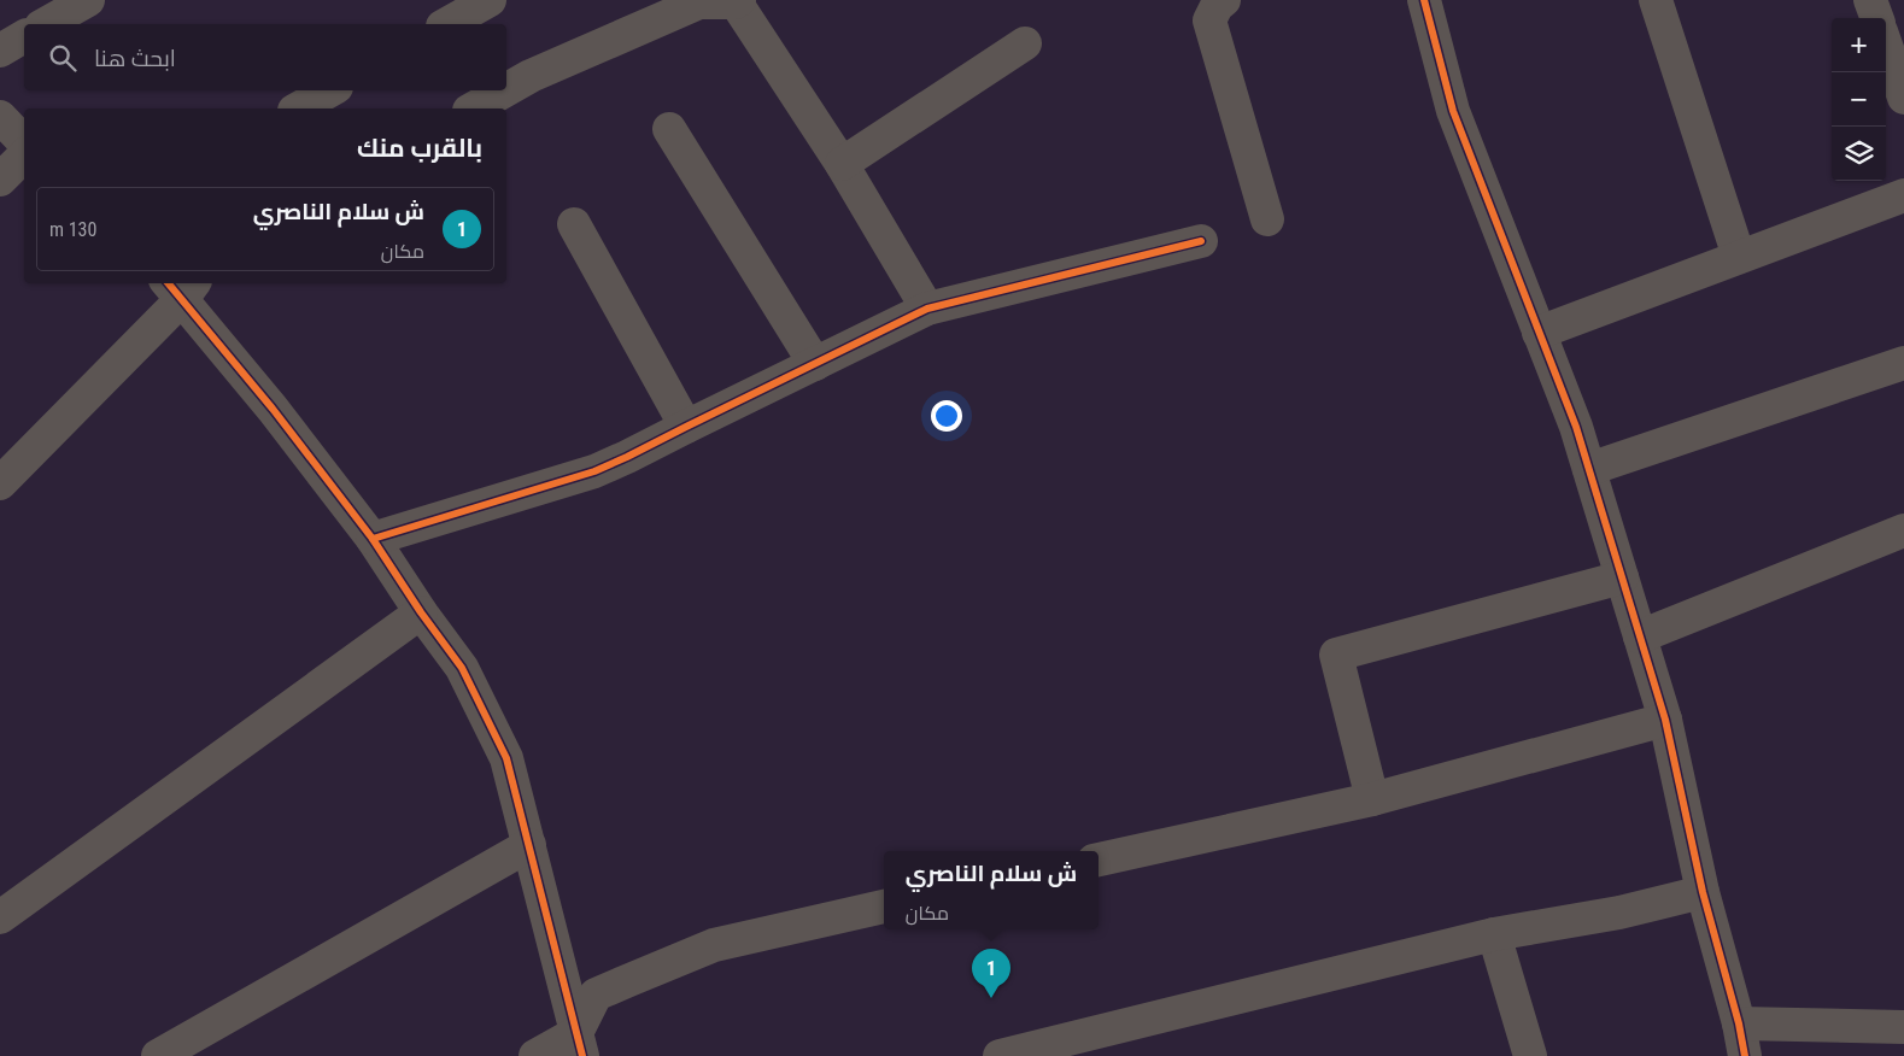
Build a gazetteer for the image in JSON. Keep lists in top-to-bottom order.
{
  "page": {
    "map_buttons": ["+", "−"],
    "search": "ابحث هنا",
    "heading": "بالقرب منك",
    "list": [
      {
        "mark": "1",
        "name": "ش سلام الناصري",
        "note": "مكان",
        "value": "130 m"
      }
    ],
    "popup": ["ش سلام الناصري", "مكان"],
    "pins": "1"
  }
}
